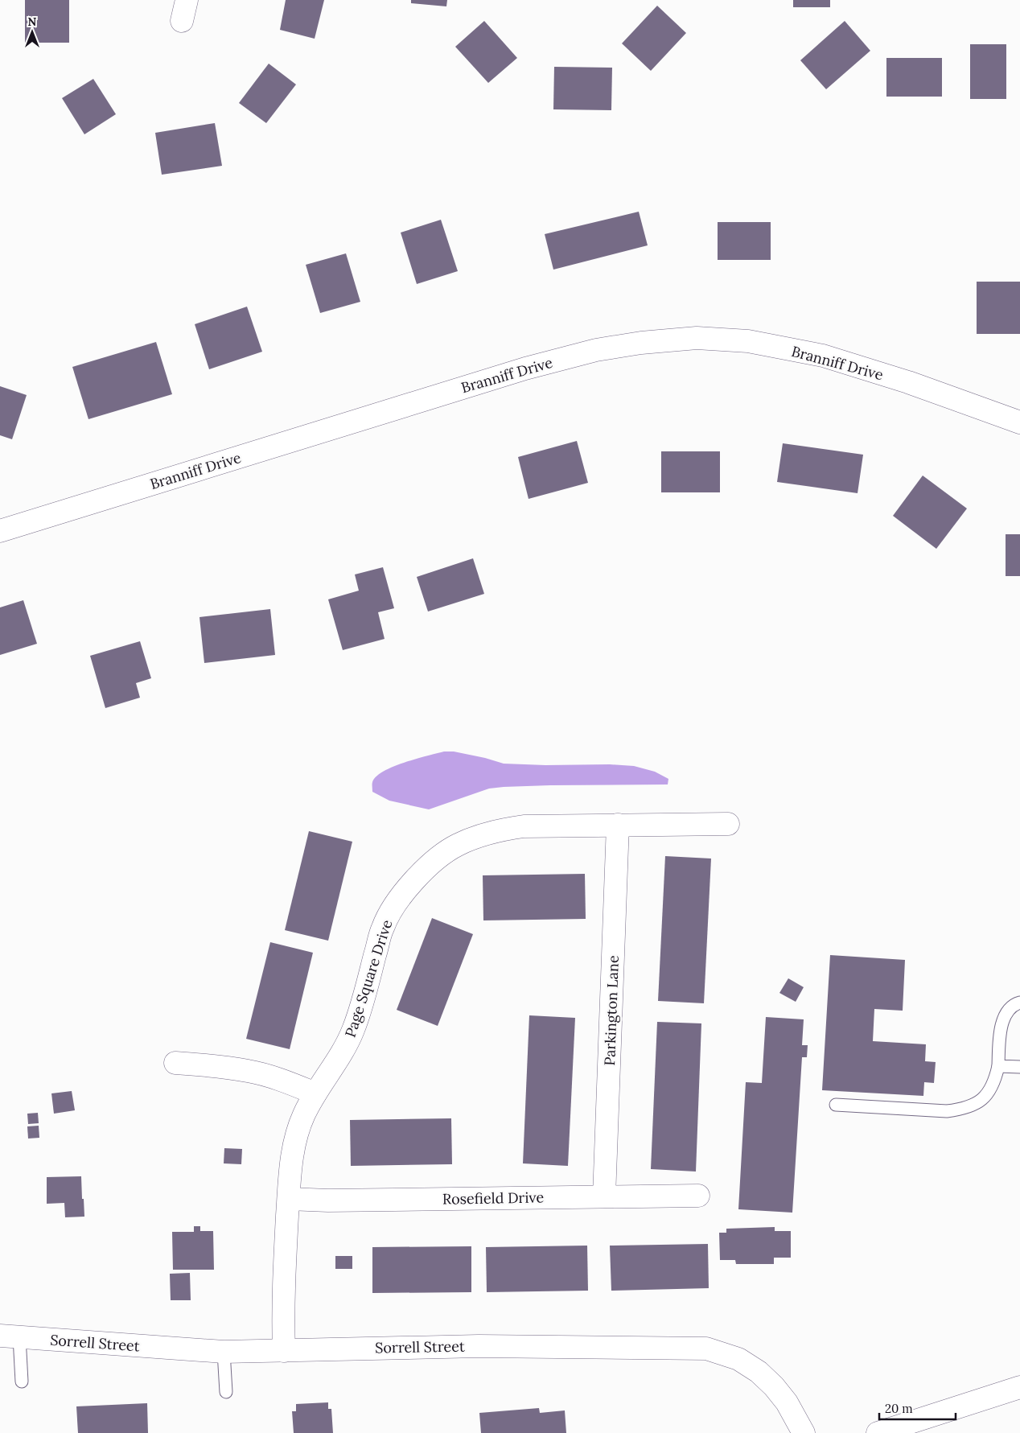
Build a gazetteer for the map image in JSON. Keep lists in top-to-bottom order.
{
  "streets": {
    "street": [
      "Branniff Drive",
      "Page Square Drive",
      "Parkington Lane",
      "Rosefield Drive",
      "Sorrell Street"
    ]
  },
  "crossings": [
    ["Page Square Drive", "Parkington Lane"],
    ["Page Square Drive", "Rosefield Drive"],
    ["Page Square Drive", "Sorrell Street"],
    ["Parkington Lane", "Rosefield Drive"]
  ],
  "scale_bar": "20 m",
  "north": "top"
}
